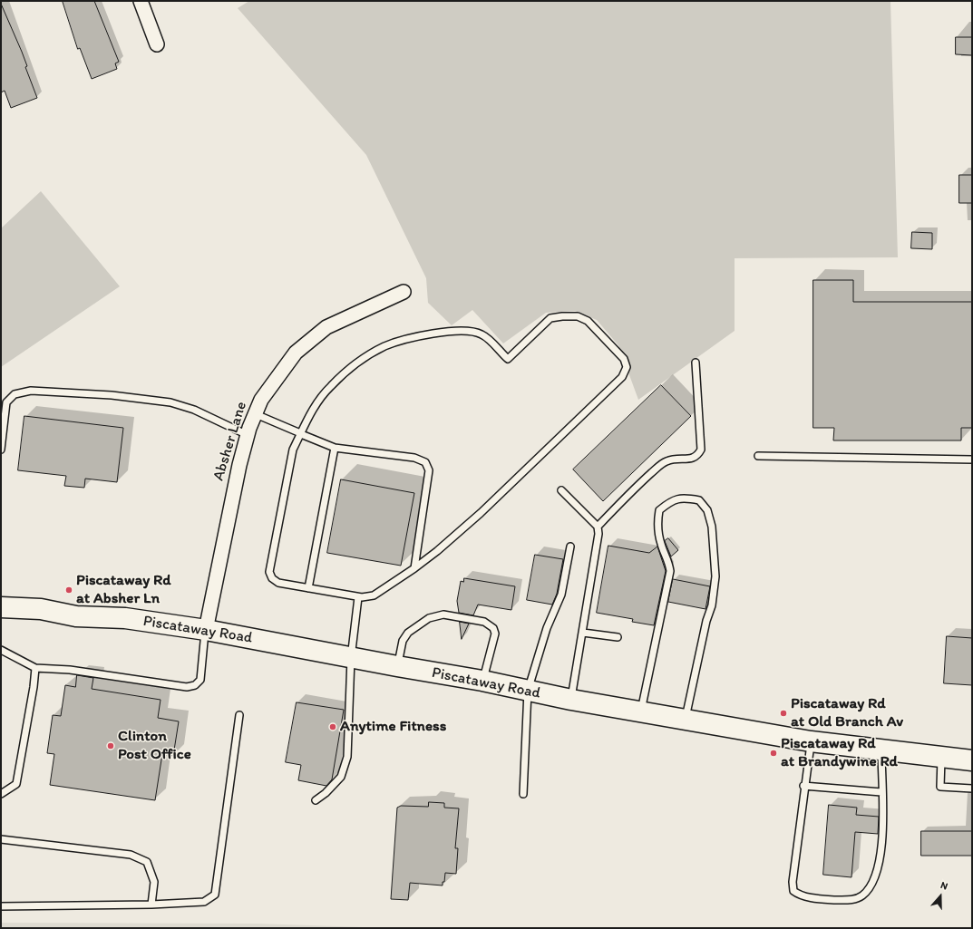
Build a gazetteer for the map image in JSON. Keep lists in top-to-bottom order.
{
  "streets": {
    "main road": ["Piscataway Road"],
    "street": ["Absher Lane"]
  },
  "crossings": [
    ["Absher Lane", "Piscataway Road"]
  ],
  "places": [
    "Piscataway Rd at Absher Ln",
    "Piscataway Rd at Old Branch Av",
    "Anytime Fitness",
    "Clinton Post Office",
    "Piscataway Rd at Brandywine Rd"
  ],
  "north": "top"
}
